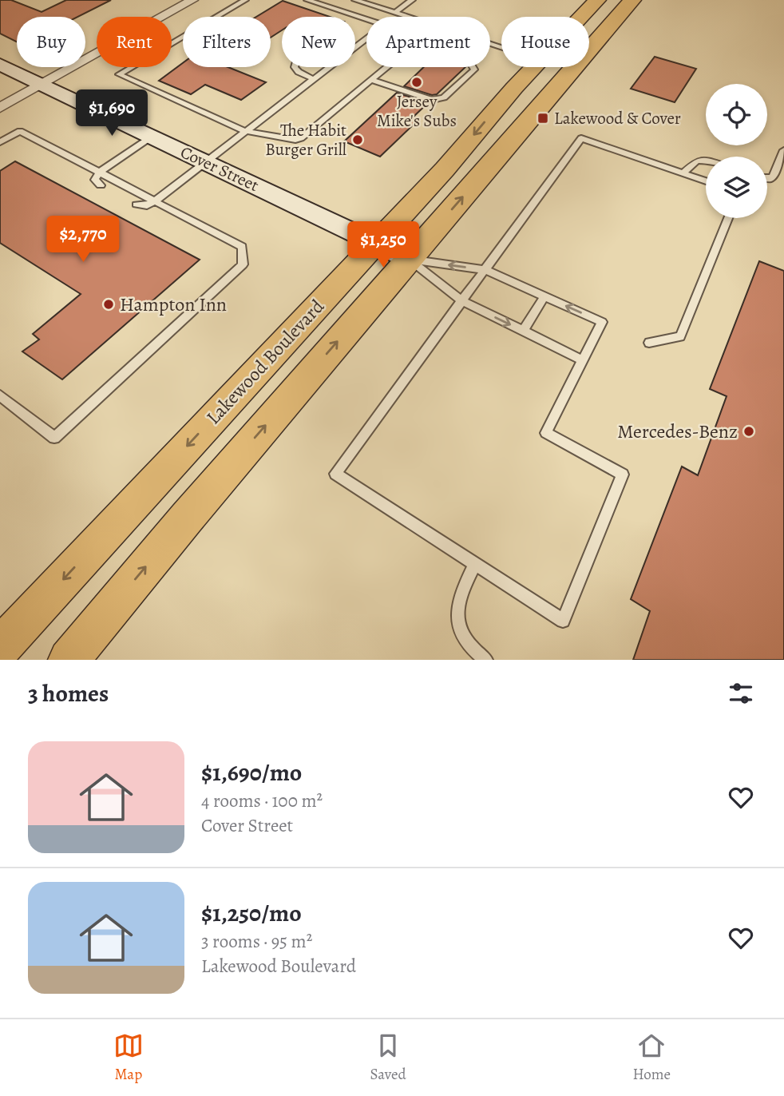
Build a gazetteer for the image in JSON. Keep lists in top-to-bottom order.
{
  "streets": {
    "main road": ["Lakewood Boulevard"],
    "street": ["Cover Street"]
  },
  "crossings": [
    ["Cover Street", "Lakewood Boulevard"]
  ],
  "places": {
    "other": [
      "Jersey Mike's Subs",
      "The Habit Burger Grill",
      "Hampton Inn",
      "Mercedes-Benz"
    ],
    "transit": ["Lakewood & Cover"]
  },
  "page": {
    "chip": [
      "Buy",
      "Rent",
      "Filters",
      "New",
      "Apartment",
      "House"
    ],
    "price": ["$1,690", "$2,770", "$1,250"],
    "heading": "3 homes",
    "list": [
      {
        "name": "$1,690/mo",
        "note": "4 rooms · 100 m² · Cover Street"
      },
      {
        "name": "$1,250/mo",
        "note": "3 rooms · 95 m² · Lakewood Boulevard"
      }
    ],
    "tabs": ["Map", "Saved", "Home"]
  }
}
